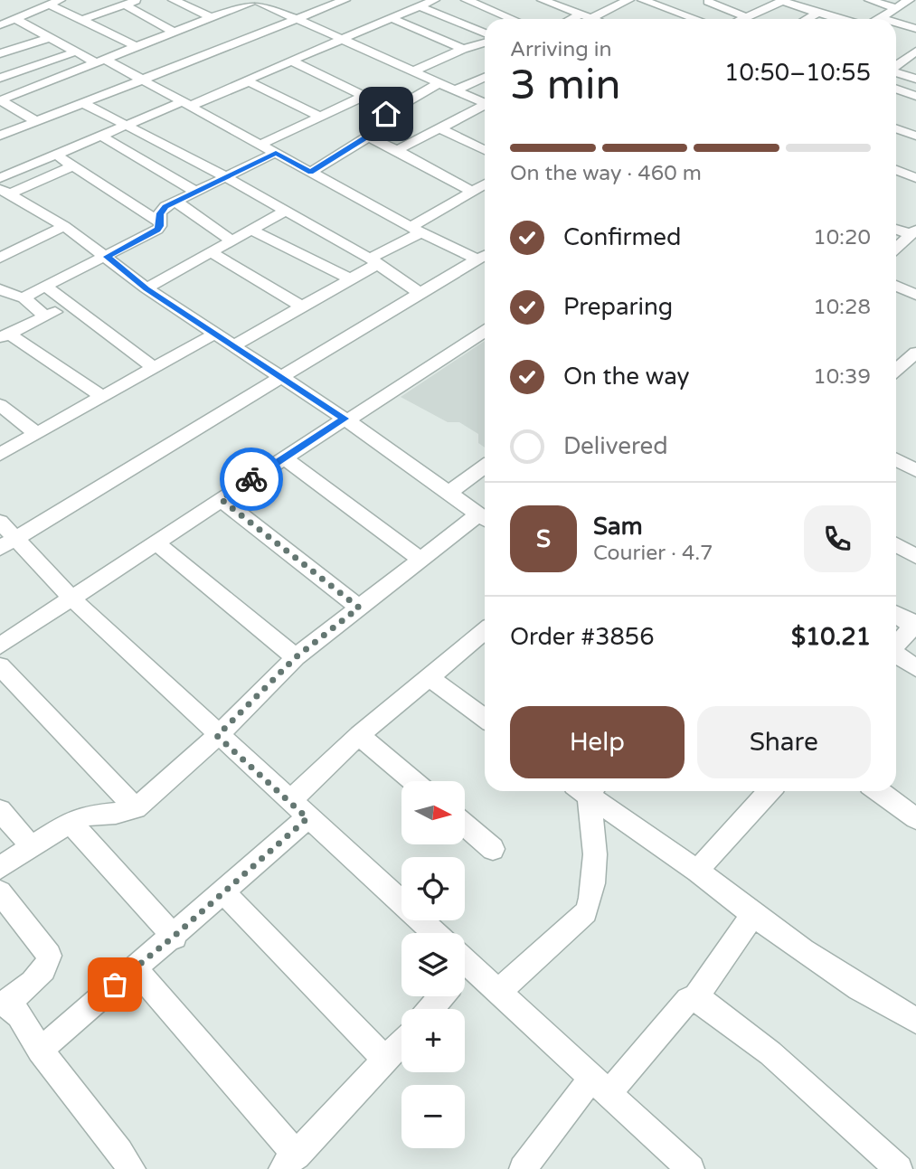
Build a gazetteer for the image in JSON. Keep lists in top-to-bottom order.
{
  "north": "right",
  "page": {
    "heading": ["3 min", "Arriving in", "10:50–10:55"],
    "panel": [
      "Sam",
      "Courier · 4.7",
      "Order #3856",
      "$10.21"
    ],
    "bar": "On the way · 460 m",
    "list": [
      ["Confirmed", "10:20"],
      ["Preparing", "10:28"],
      ["On the way", "10:39"],
      "Delivered"
    ],
    "round": "S",
    "buttons": ["Help", "Share"],
    "map_buttons": ["+", "−"]
  }
}
